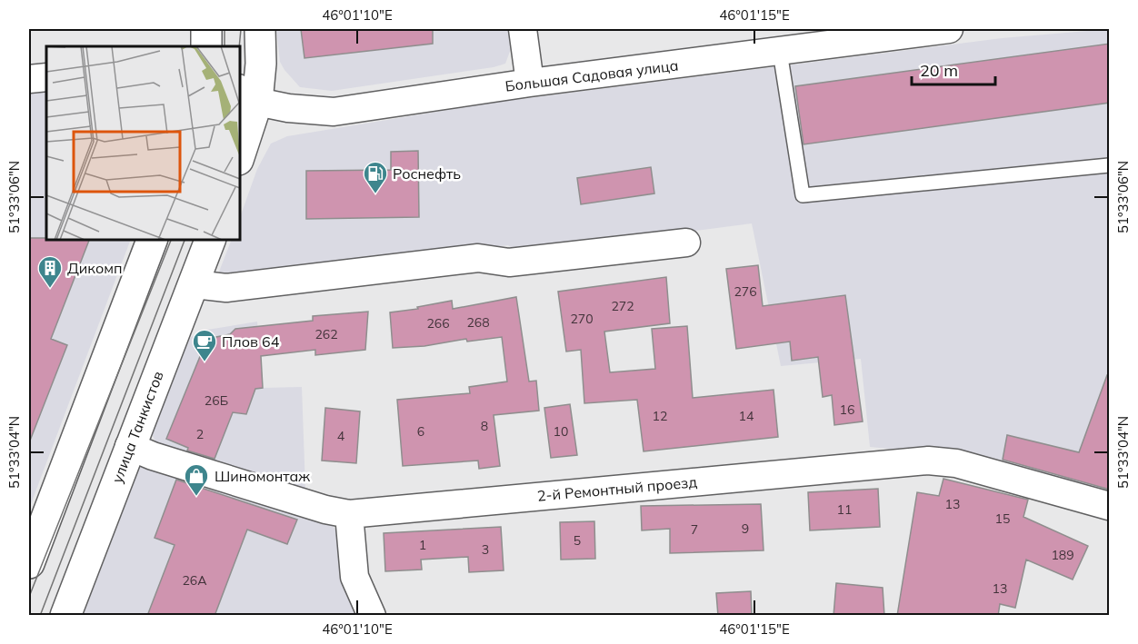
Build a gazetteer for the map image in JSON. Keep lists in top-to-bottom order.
{
  "streets": {
    "main road": ["улица Танкистов"],
    "street": ["Большая Садовая улица", "2-й Ремонтный проезд"]
  },
  "crossings": [
    ["улица Танкистов", "2-й Ремонтный проезд"]
  ],
  "places": {
    "fuel station": ["Роснефть"],
    "building": ["Дикомп"],
    "cafe": ["Плов 64"],
    "shop": ["Шиномонтаж"]
  },
  "house_numbers": [
    "276",
    "272",
    "270",
    "268",
    "266",
    "262",
    "26Б",
    "16",
    "12",
    "14",
    "8",
    "6",
    "10",
    "2",
    "4",
    "13",
    "11",
    "15",
    "9",
    "7",
    "5",
    "1",
    "3",
    "189",
    "26А",
    "13"
  ],
  "scale_bar": "20 m",
  "coordinates": [
    "46°01'10\"E",
    "46°01'15\"E",
    "51°33'06\"N",
    "51°33'04\"N"
  ]
}
